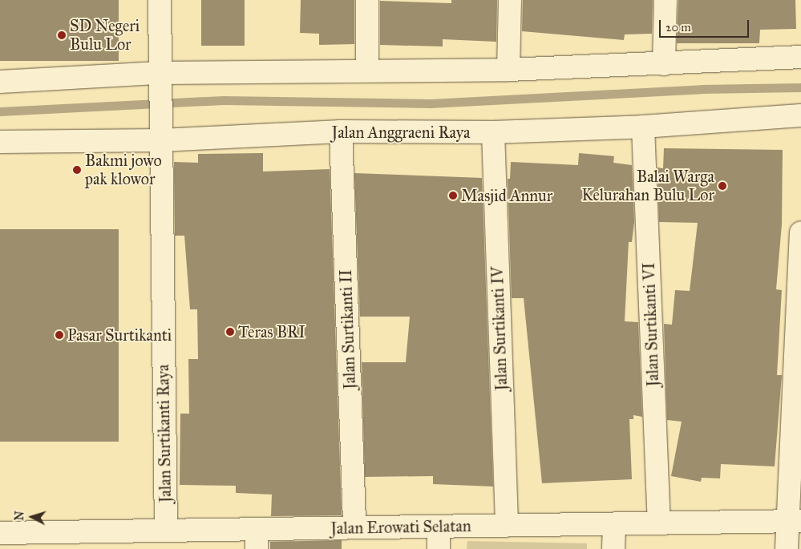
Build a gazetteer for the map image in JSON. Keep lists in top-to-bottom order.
{
  "streets": {
    "street": [
      "Jalan Anggraeni Raya",
      "Jalan Surtikanti VI",
      "Jalan Surtikanti IV",
      "Jalan Surtikanti II",
      "Jalan Surtikanti Raya",
      "Jalan Erowati Selatan"
    ]
  },
  "crossings": [
    ["Jalan Anggraeni Raya", "Jalan Surtikanti VI"],
    ["Jalan Anggraeni Raya", "Jalan Surtikanti IV"],
    ["Jalan Anggraeni Raya", "Jalan Surtikanti II"],
    ["Jalan Anggraeni Raya", "Jalan Surtikanti Raya"],
    ["Jalan Surtikanti VI", "Jalan Erowati Selatan"],
    ["Jalan Surtikanti IV", "Jalan Erowati Selatan"],
    ["Jalan Surtikanti II", "Jalan Erowati Selatan"],
    ["Jalan Surtikanti Raya", "Jalan Erowati Selatan"]
  ],
  "places": [
    "SD Negeri Bulu Lor",
    "Bakmi jowo pak klowor",
    "Balai Warga Kelurahan Bulu Lor",
    "Masjid Annur",
    "Teras BRI",
    "Pasar Surtikanti"
  ],
  "scale_bar": "20 m",
  "north": "left"
}
